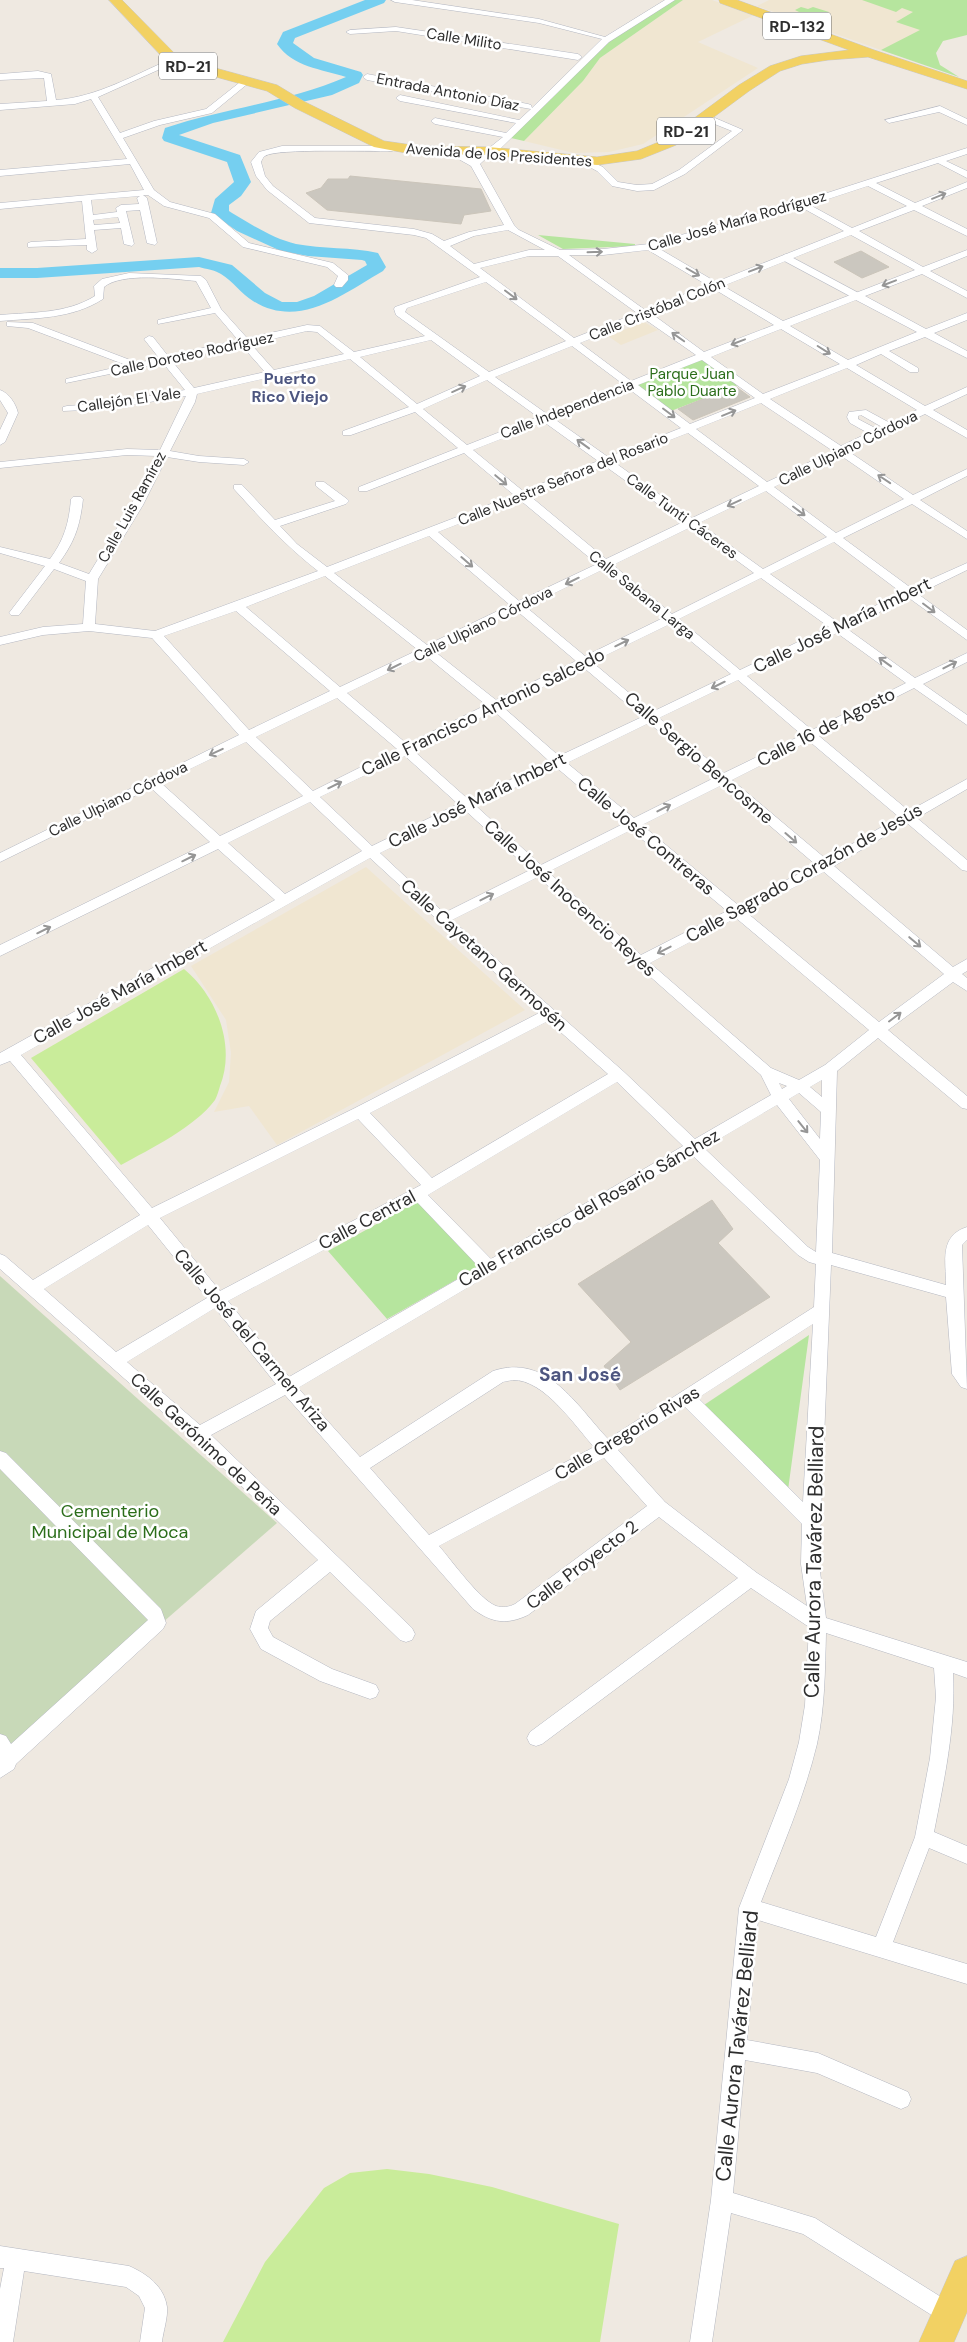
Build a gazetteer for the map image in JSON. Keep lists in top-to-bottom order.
{
  "streets": {
    "main road": ["RD-132", "RD-21", "Avenida de los Presidentes"],
    "street": [
      "Calle Milito",
      "Entrada Antonio Díaz",
      "Calle José María Rodríguez",
      "Calle Cristóbal Colón",
      "Calle Doroteo Rodríguez",
      "Callejón El Vale",
      "Calle Independencia",
      "Calle Ulpiano Córdova",
      "Calle Nuestra Señora del Rosario",
      "Calle Luis Ramírez",
      "Calle Tunti Cáceres",
      "Calle Sabana Larga",
      "Calle José María Imbert",
      "Calle Francisco Antonio Salcedo",
      "Calle 16 de Agosto",
      "Calle Sergio Bencosme",
      "Calle José Contreras",
      "Calle Sagrado Corazón de Jesús",
      "Calle José Inocencio Reyes",
      "Calle Cayetano Germosén",
      "Calle Francisco del Rosario Sánchez",
      "Calle Central",
      "Calle José del Carmen Ariza",
      "Calle Gregorio Rivas",
      "Calle Gerónimo de Peña",
      "Calle Aurora Tavárez Belliard",
      "Calle Proyecto 2"
    ]
  },
  "crossings": [
    ["RD-132", "RD-21"],
    ["RD-132", "Avenida de los Presidentes"],
    ["RD-21", "Avenida de los Presidentes"],
    ["Calle Cristóbal Colón", "Calle Tunti Cáceres"],
    ["Calle Cristóbal Colón", "Calle Sabana Larga"],
    ["Calle Doroteo Rodríguez", "Calle Sabana Larga"],
    ["Callejón El Vale", "Calle Luis Ramírez"],
    ["Callejón El Vale", "Calle Tunti Cáceres"],
    ["Callejón El Vale", "Calle Sabana Larga"],
    ["Calle Independencia", "Calle Tunti Cáceres"],
    ["Calle Independencia", "Calle Sabana Larga"],
    ["Calle Ulpiano Córdova", "Calle Tunti Cáceres"],
    ["Calle Ulpiano Córdova", "Calle Sabana Larga"],
    ["Calle Ulpiano Córdova", "Calle Sergio Bencosme"],
    ["Calle Ulpiano Córdova", "Calle José Contreras"],
    ["Calle Ulpiano Córdova", "Calle José Inocencio Reyes"],
    ["Calle Ulpiano Córdova", "Calle Cayetano Germosén"],
    ["Calle Nuestra Señora del Rosario", "Calle Tunti Cáceres"],
    ["Calle Nuestra Señora del Rosario", "Calle Sabana Larga"],
    ["Calle Nuestra Señora del Rosario", "Calle Sergio Bencosme"],
    ["Calle Nuestra Señora del Rosario", "Calle José Contreras"],
    ["Calle Nuestra Señora del Rosario", "Calle José Inocencio Reyes"],
    ["Calle Nuestra Señora del Rosario", "Calle Cayetano Germosén"],
    ["Calle Tunti Cáceres", "Calle José María Imbert"],
    ["Calle Tunti Cáceres", "Calle Francisco Antonio Salcedo"],
    ["Calle Tunti Cáceres", "Calle 16 de Agosto"],
    ["Calle Sabana Larga", "Calle José María Imbert"],
    ["Calle Sabana Larga", "Calle Francisco Antonio Salcedo"],
    ["Calle Sabana Larga", "Calle 16 de Agosto"],
    ["Calle Sabana Larga", "Calle Sagrado Corazón de Jesús"],
    ["Calle José María Imbert", "Calle Sergio Bencosme"],
    ["Calle José María Imbert", "Calle José Contreras"],
    ["Calle José María Imbert", "Calle José Inocencio Reyes"],
    ["Calle José María Imbert", "Calle Cayetano Germosén"],
    ["Calle José María Imbert", "Calle José del Carmen Ariza"],
    ["Calle Francisco Antonio Salcedo", "Calle Sergio Bencosme"],
    ["Calle Francisco Antonio Salcedo", "Calle José Contreras"],
    ["Calle Francisco Antonio Salcedo", "Calle José Inocencio Reyes"],
    ["Calle Francisco Antonio Salcedo", "Calle Cayetano Germosén"],
    ["Calle 16 de Agosto", "Calle Sergio Bencosme"],
    ["Calle 16 de Agosto", "Calle José Contreras"],
    ["Calle 16 de Agosto", "Calle José Inocencio Reyes"],
    ["Calle 16 de Agosto", "Calle Cayetano Germosén"],
    ["Calle Sergio Bencosme", "Calle Sagrado Corazón de Jesús"],
    ["Calle Sergio Bencosme", "Calle Francisco del Rosario Sánchez"],
    ["Calle José Contreras", "Calle Sagrado Corazón de Jesús"],
    ["Calle José Contreras", "Calle Francisco del Rosario Sánchez"],
    ["Calle Sagrado Corazón de Jesús", "Calle José Inocencio Reyes"],
    ["Calle José Inocencio Reyes", "Calle Francisco del Rosario Sánchez"],
    ["Calle José Inocencio Reyes", "Calle Aurora Tavárez Belliard"],
    ["Calle Cayetano Germosén", "Calle Francisco del Rosario Sánchez"],
    ["Calle Cayetano Germosén", "Calle Central"],
    ["Calle Cayetano Germosén", "Calle Aurora Tavárez Belliard"],
    ["Calle Francisco del Rosario Sánchez", "Calle José del Carmen Ariza"],
    ["Calle Francisco del Rosario Sánchez", "Calle Gerónimo de Peña"],
    ["Calle Francisco del Rosario Sánchez", "Calle Aurora Tavárez Belliard"],
    ["Calle Central", "Calle José del Carmen Ariza"],
    ["Calle Central", "Calle Gerónimo de Peña"],
    ["Calle José del Carmen Ariza", "Calle Gregorio Rivas"],
    ["Calle José del Carmen Ariza", "Calle Proyecto 2"],
    ["Calle Gregorio Rivas", "Calle Aurora Tavárez Belliard"]
  ],
  "one_way": [
    "Calle Ulpiano Córdova",
    "Calle Francisco Antonio Salcedo",
    "Calle 16 de Agosto",
    "Calle Sergio Bencosme"
  ],
  "districts": ["Puerto Rico Viejo", "San José"],
  "parks": ["Parque Juan Pablo Duarte", "Cementerio Municipal de Moca"]
}
